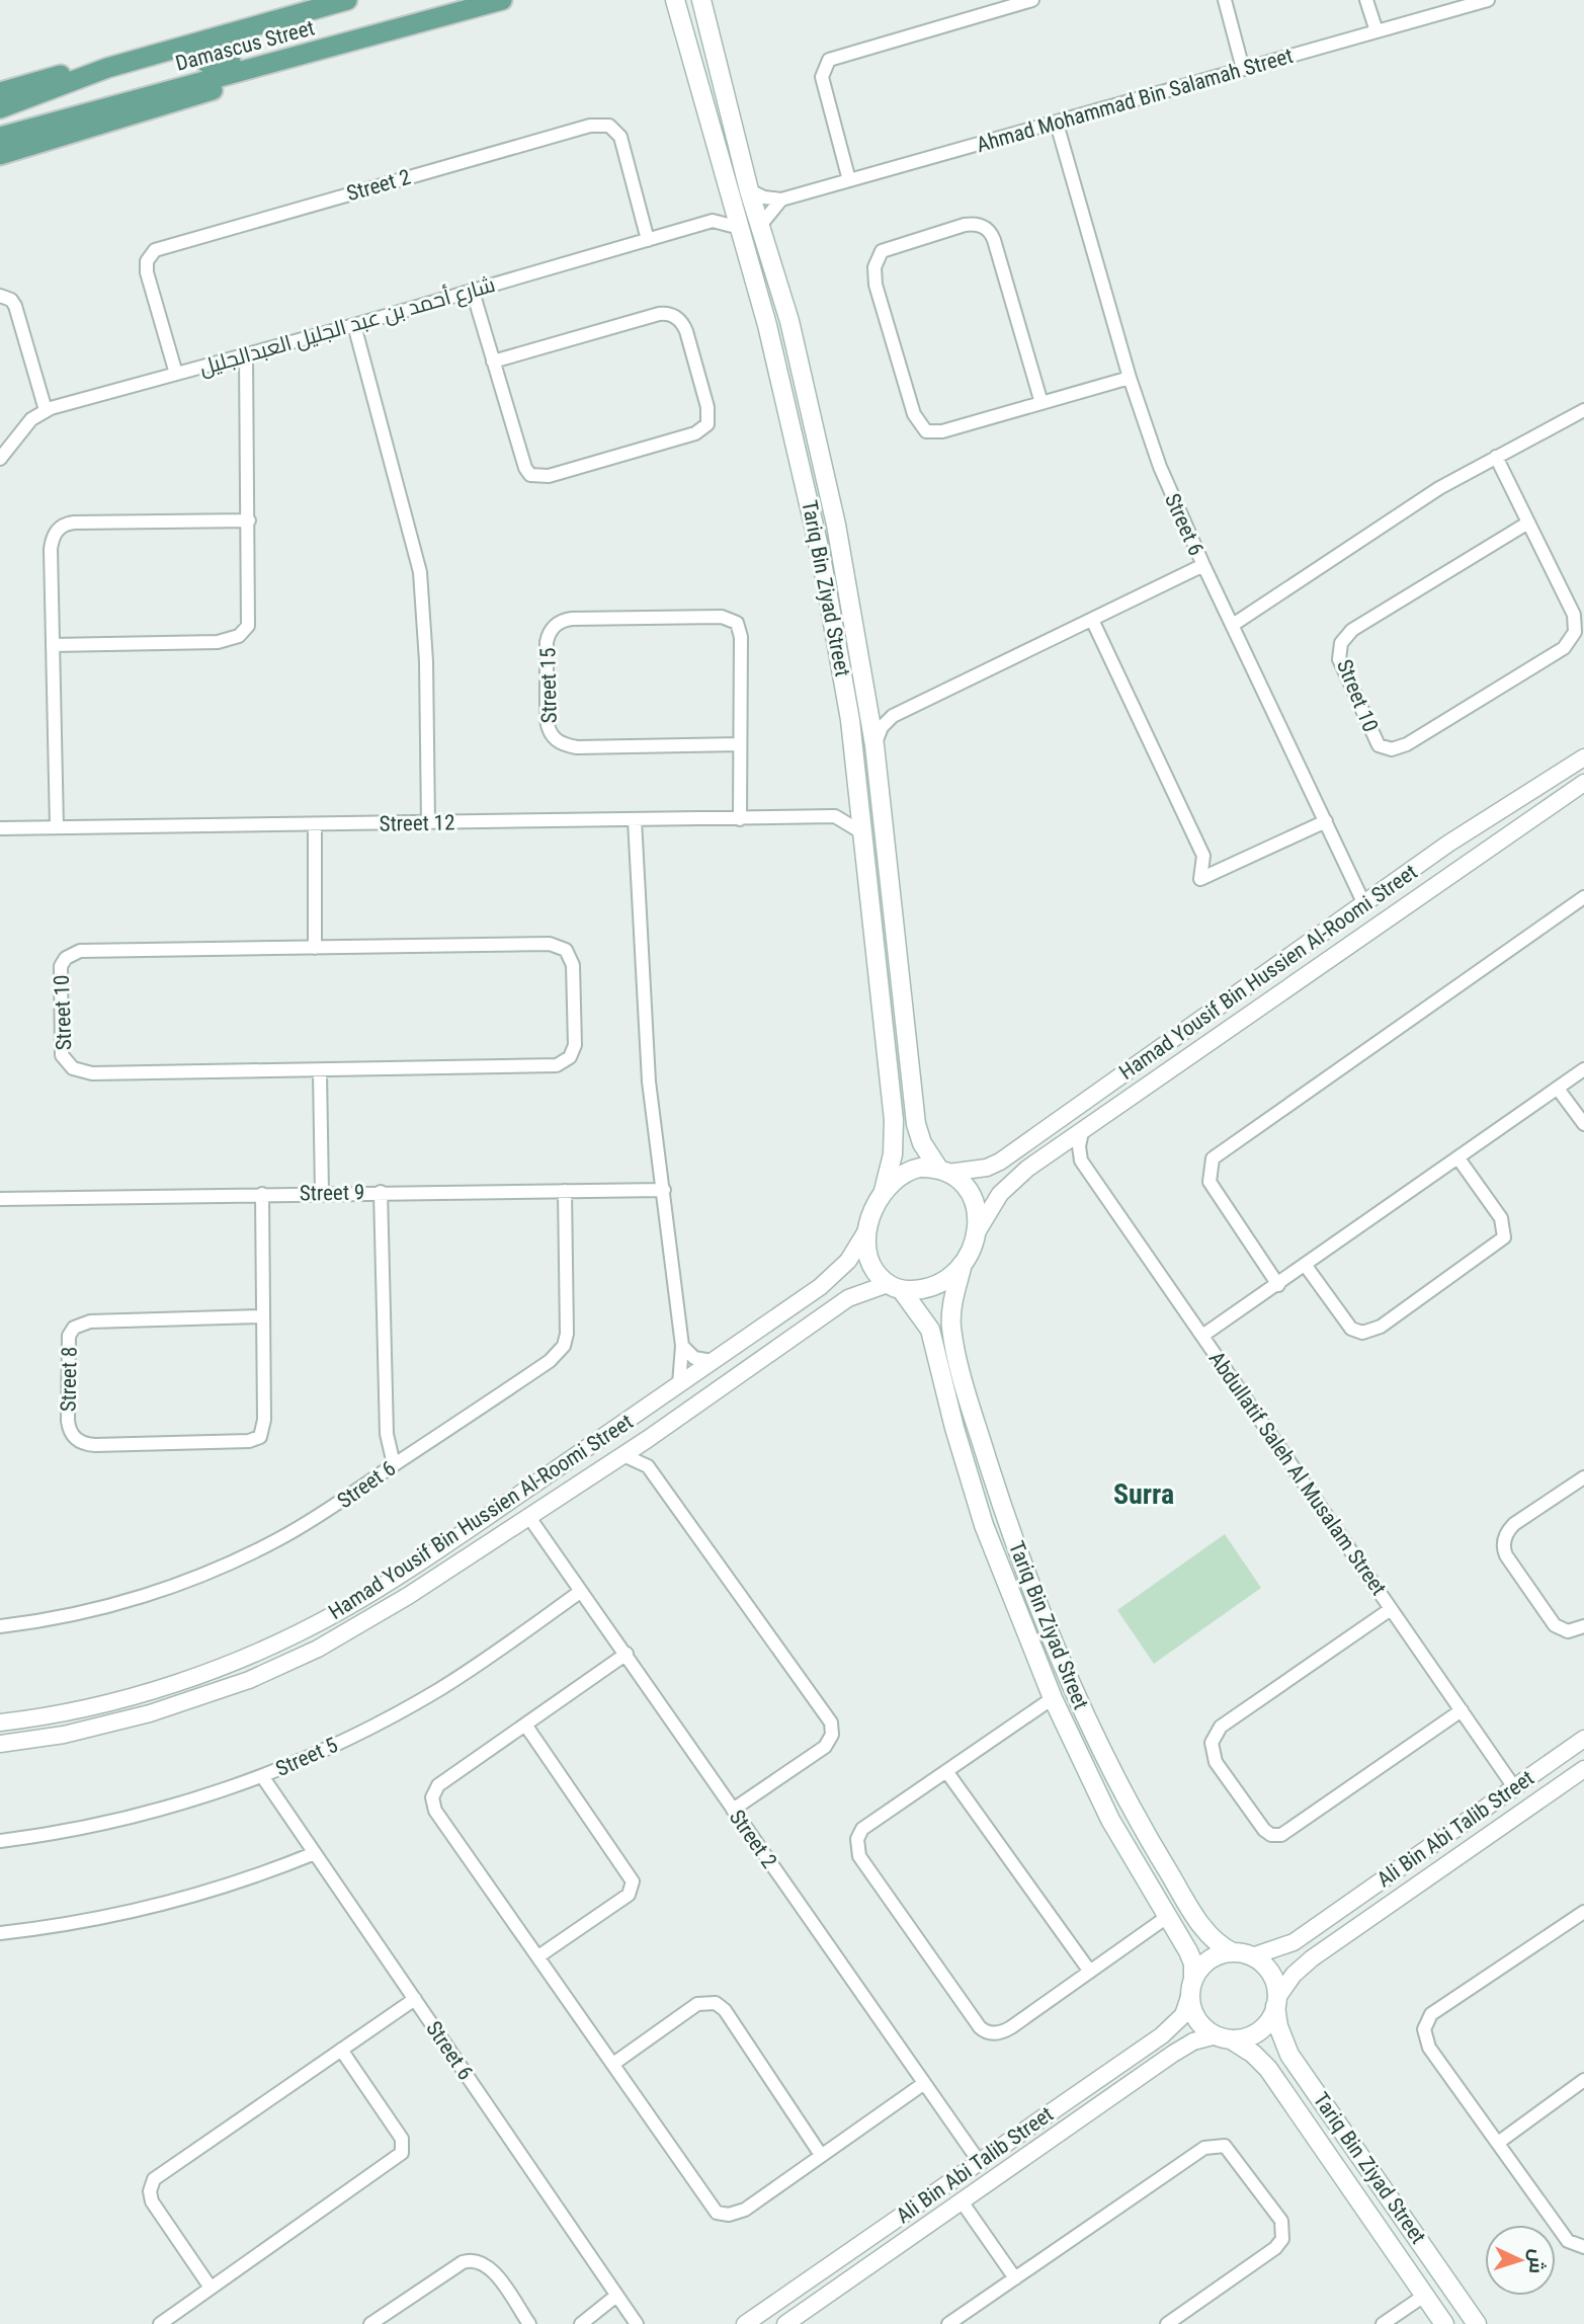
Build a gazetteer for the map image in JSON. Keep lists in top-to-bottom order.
{
  "streets": {
    "main road": ["Damascus Street", "Tariq Bin Ziyad Street"],
    "street": [
      "Ahmad Mohammad Bin Salamah Street",
      "Street 2",
      "شارع أحمد بن عبد الجليل العبدالجليل",
      "Street 6",
      "Street 15",
      "Street 10",
      "Street 12",
      "Hamad Yousif Bin Hussien Al-Roomi Street",
      "Street 9",
      "Street 8",
      "Abdullatif Saleh Al Musalam Street",
      "Street 5",
      "Ali Bin Abi Talib Street"
    ]
  },
  "crossings": [
    ["Ahmad Mohammad Bin Salamah Street", "Street 6"],
    ["Street 2", "شارع أحمد بن عبد الجليل العبدالجليل"],
    ["Street 2", "Hamad Yousif Bin Hussien Al-Roomi Street"],
    ["Street 2", "Street 5"],
    ["Street 2", "Ali Bin Abi Talib Street"],
    ["Street 6", "Hamad Yousif Bin Hussien Al-Roomi Street"],
    ["Street 6", "Street 9"],
    ["Street 6", "Street 5"],
    ["Tariq Bin Ziyad Street", "Hamad Yousif Bin Hussien Al-Roomi Street"],
    ["Tariq Bin Ziyad Street", "Ali Bin Abi Talib Street"],
    ["Street 15", "Street 12"],
    ["Street 9", "Street 8"],
    ["Abdullatif Saleh Al Musalam Street", "Ali Bin Abi Talib Street"]
  ],
  "districts": ["Surra"],
  "north": "right"
}
